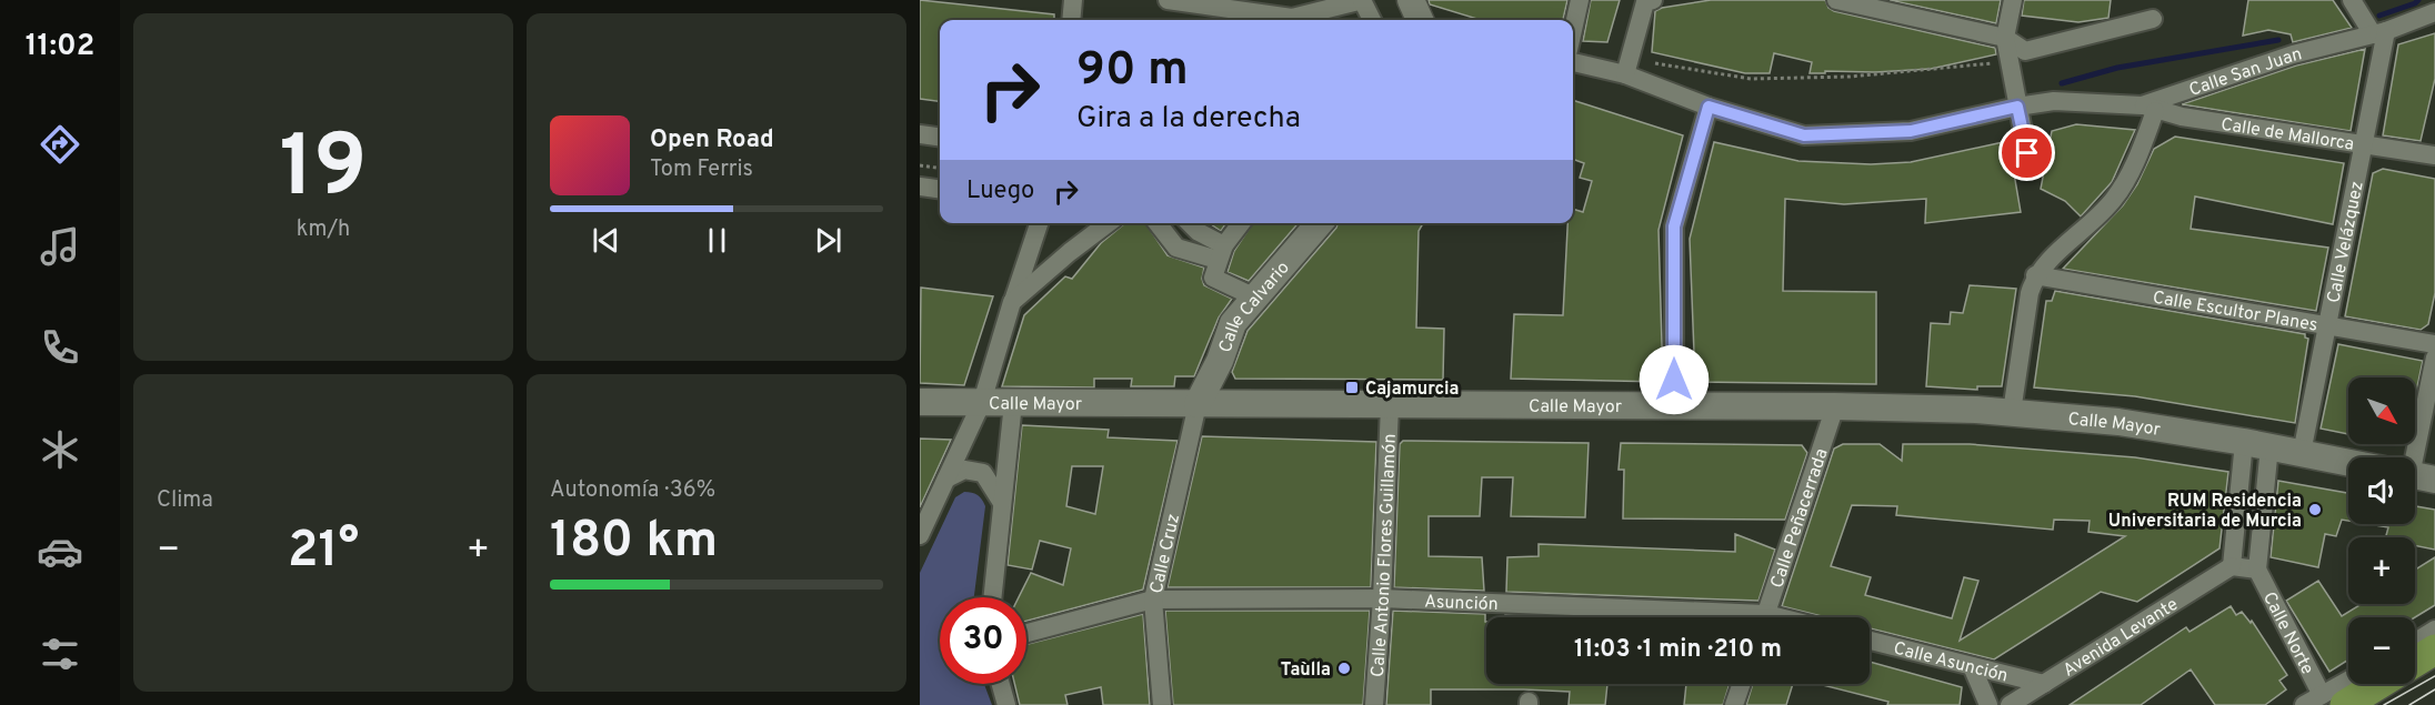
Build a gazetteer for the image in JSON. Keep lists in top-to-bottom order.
{
  "streets": {
    "main road": ["Calle Calvario", "Calle Mayor"],
    "street": [
      "Calle San Juan",
      "Calle de Mallorca",
      "Calle Velázquez",
      "Calle Escultor Planes",
      "Calle Peñacerrada",
      "Calle Cruz",
      "Calle Antonio Flores Guillamón",
      "Asunción",
      "Calle Norte",
      "Avenida Levante",
      "Calle Asunción"
    ]
  },
  "crossings": [
    ["Calle San Juan", "Calle de Mallorca"],
    ["Calle San Juan", "Calle Velázquez"],
    ["Calle de Mallorca", "Calle Velázquez"],
    ["Calle Velázquez", "Calle Escultor Planes"],
    ["Calle Velázquez", "Calle Mayor"],
    ["Calle Calvario", "Calle Mayor"],
    ["Calle Calvario", "Calle Cruz"],
    ["Calle Mayor", "Calle Peñacerrada"],
    ["Calle Mayor", "Calle Cruz"],
    ["Calle Mayor", "Calle Antonio Flores Guillamón"],
    ["Calle Mayor", "Calle Norte"],
    ["Calle Cruz", "Asunción"],
    ["Calle Antonio Flores Guillamón", "Asunción"],
    ["Calle Norte", "Avenida Levante"],
    ["Avenida Levante", "Calle Asunción"]
  ],
  "places": {
    "transit": ["Cajamurcia"],
    "other": ["RUM Residencia Universitaria de Murcia", "Taùlla"]
  },
  "north": "bottom right",
  "page": {
    "tabs": "11:02",
    "tile": [
      ["19", "km/h"],
      "Clima",
      ["Autonomía · 36%", "180 km"]
    ],
    "turn": ["90 m", "Gira a la derecha"],
    "song": ["Open Road", "Tom Ferris"],
    "then": "Luego",
    "map_buttons": ["+", "−"],
    "heat": ["−", "21°", "+"],
    "limit": "30",
    "trip": "11:03 · 1 min · 210 m"
  }
}
